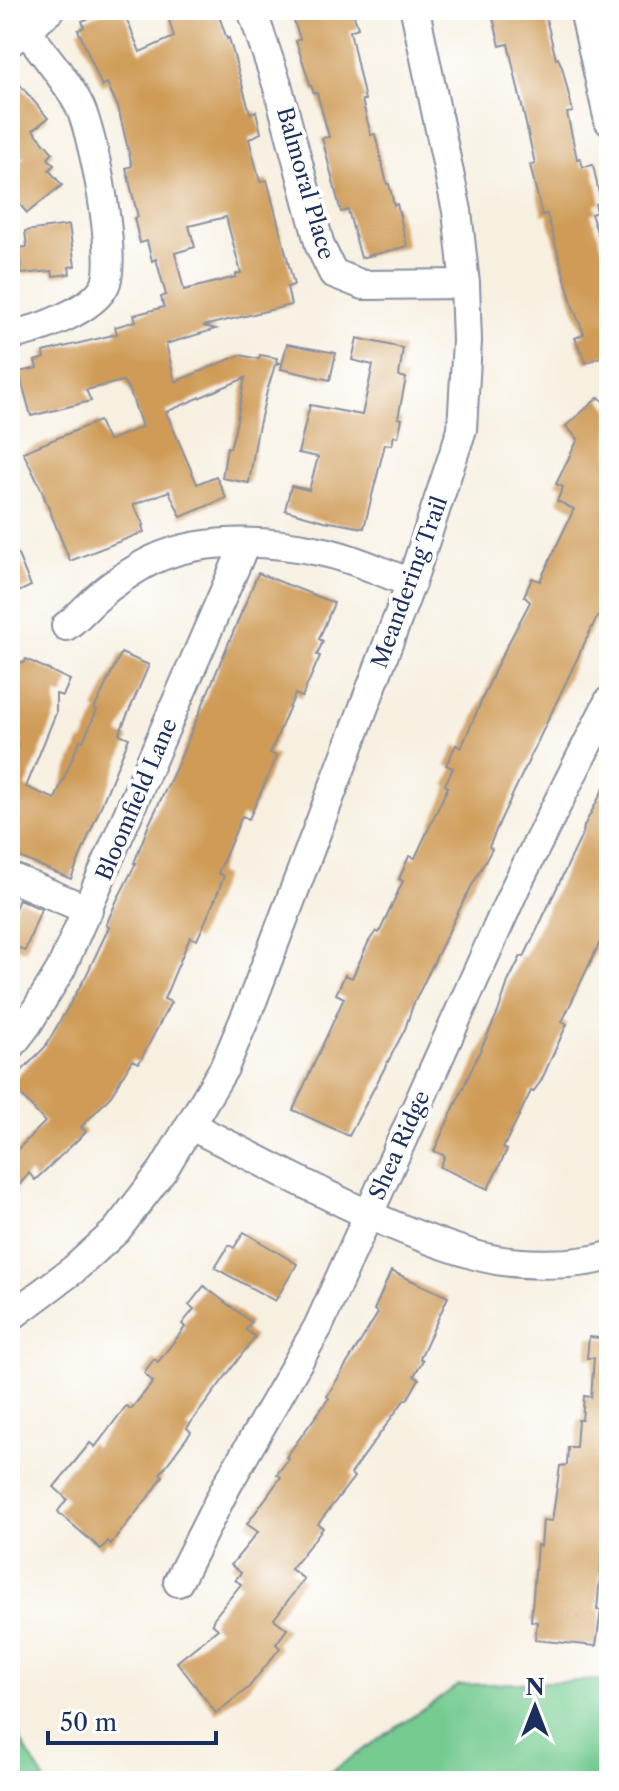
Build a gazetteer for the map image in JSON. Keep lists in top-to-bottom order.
{
  "streets": {
    "street": [
      "Balmoral Place",
      "Meandering Trail",
      "Bloomfield Lane",
      "Shea Ridge"
    ]
  },
  "crossings": [
    ["Balmoral Place", "Meandering Trail"]
  ],
  "scale_bar": "50 m",
  "north": "top"
}
